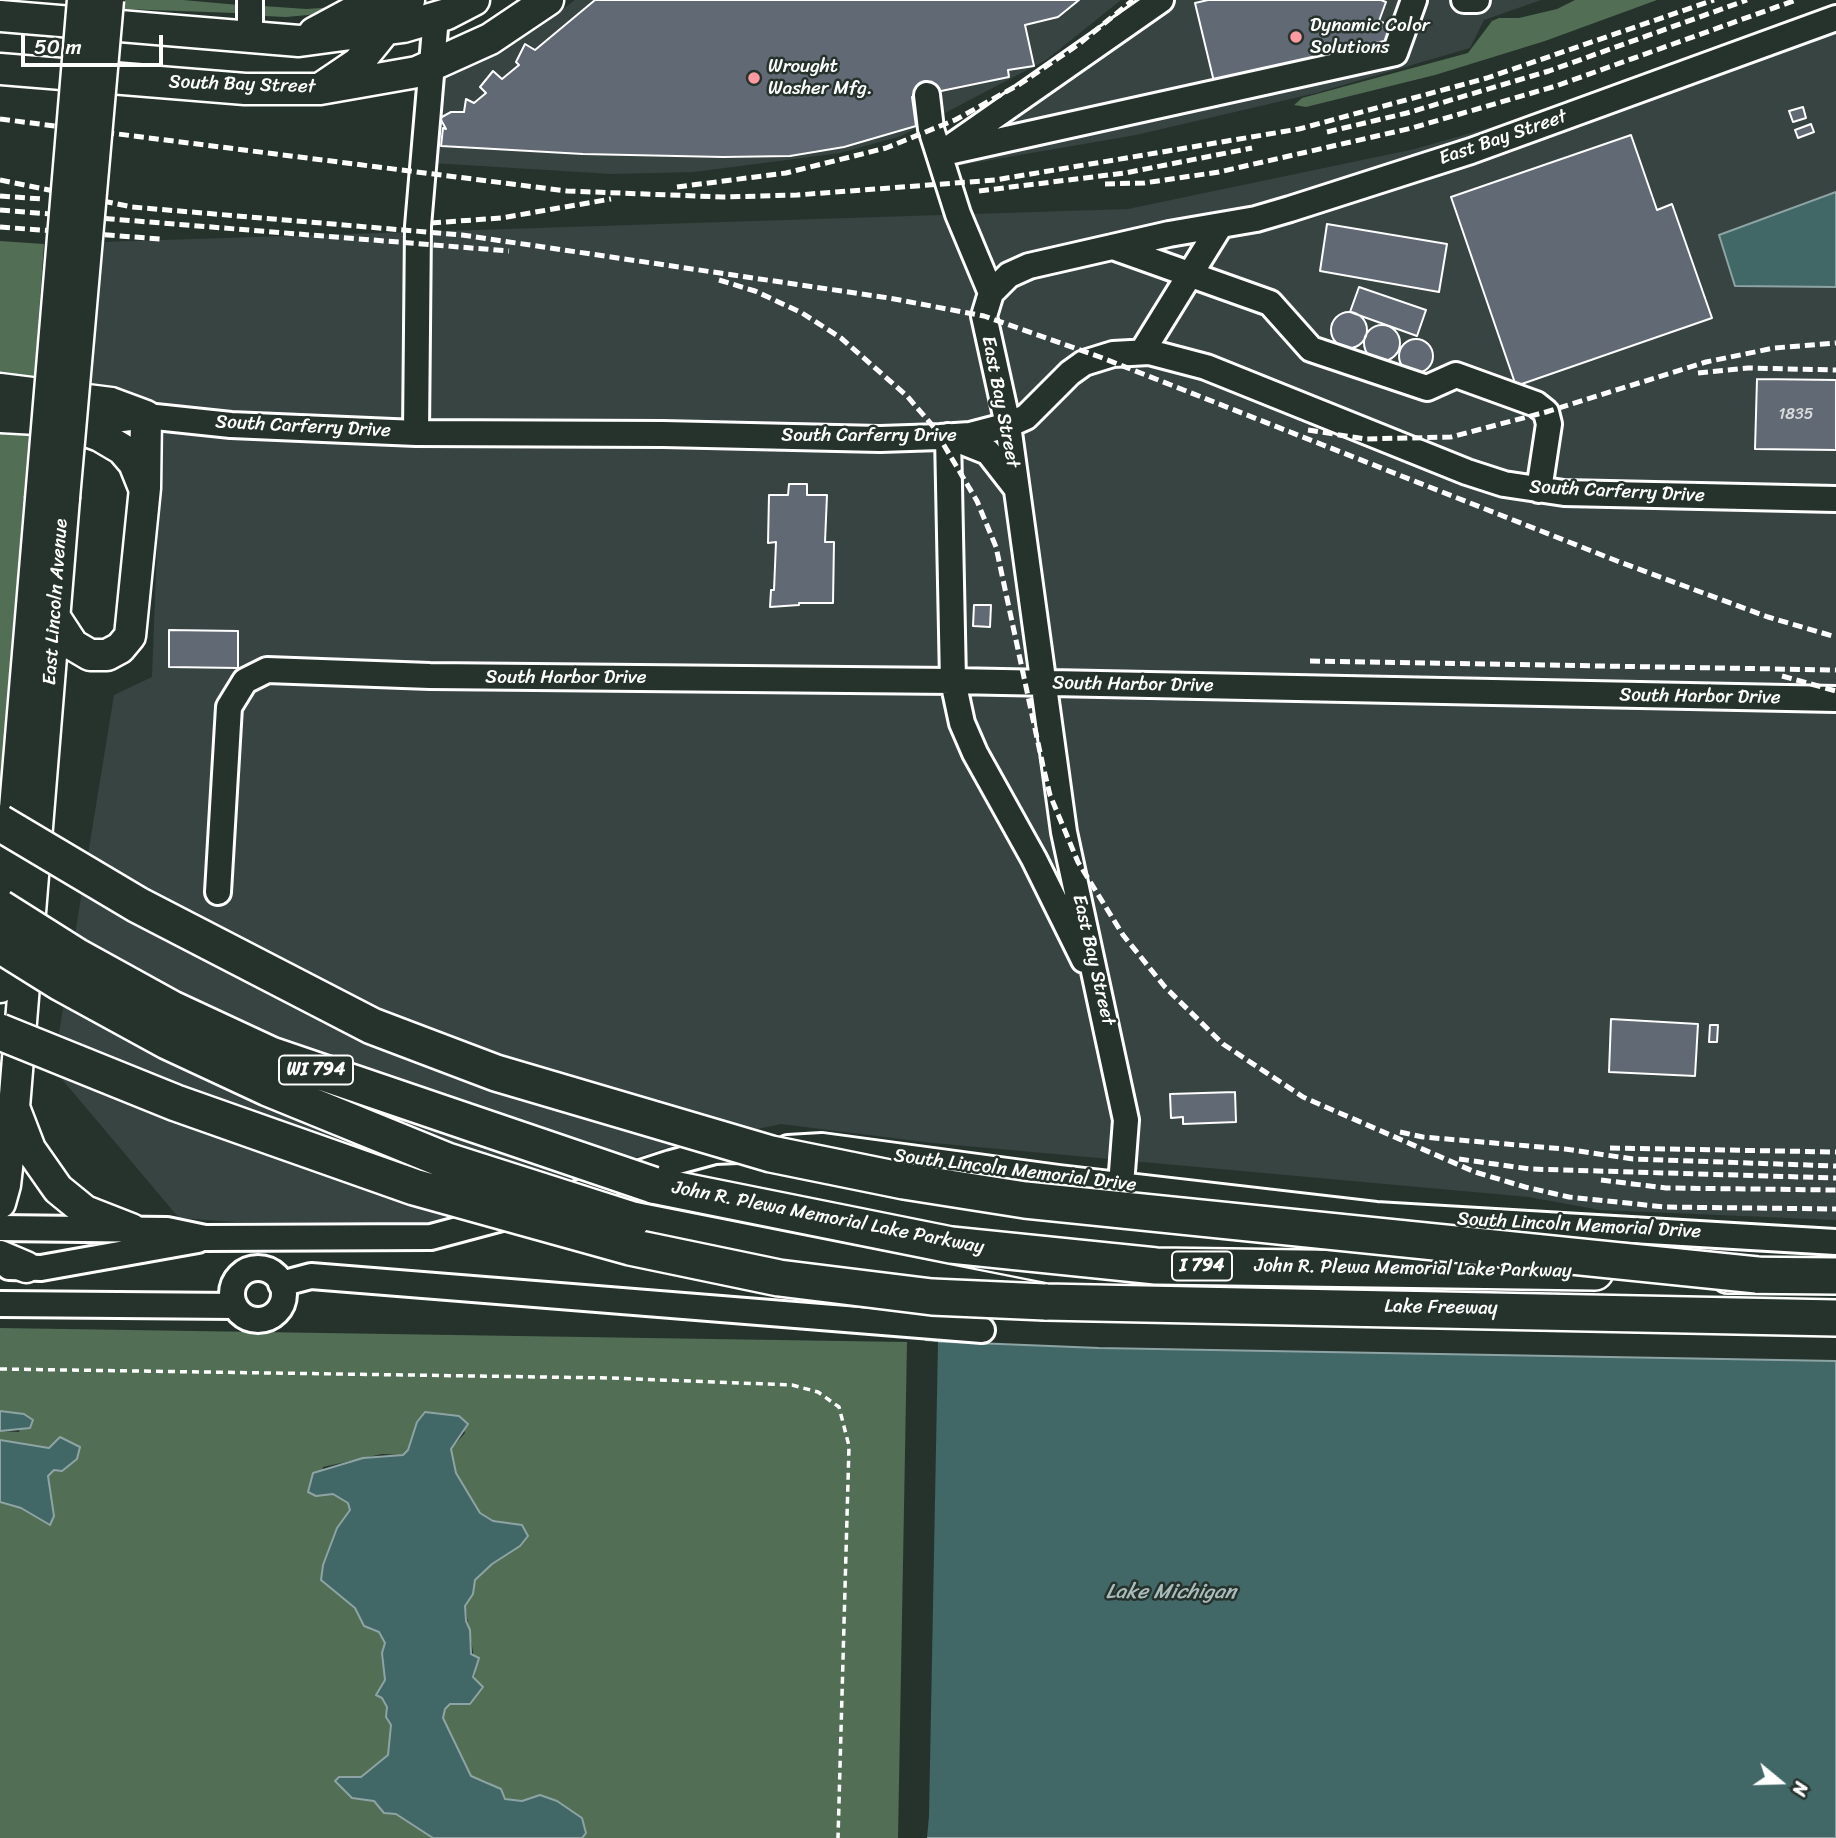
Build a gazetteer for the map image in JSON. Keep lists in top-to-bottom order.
{
  "streets": {
    "highway": [
      "WI 794",
      "John R. Plewa Memorial Lake Parkway",
      "I 794",
      "Lake Freeway"
    ],
    "main road": ["South Bay Street", "South Carferry Drive", "East Lincoln Avenue"],
    "street": ["East Bay Street", "South Harbor Drive", "South Lincoln Memorial Drive"]
  },
  "crossings": [
    ["East Bay Street", "South Carferry Drive"],
    ["East Bay Street", "South Harbor Drive"],
    ["East Bay Street", "South Lincoln Memorial Drive"],
    ["John R. Plewa Memorial Lake Parkway", "I 794"],
    ["John R. Plewa Memorial Lake Parkway", "Lake Freeway"]
  ],
  "water": ["Lake Michigan"],
  "places": ["Dynamic Color Solutions", "Wrought Washer Mfg."],
  "house_numbers": ["1835"],
  "scale_bar": "50 m",
  "north": "right"
}
